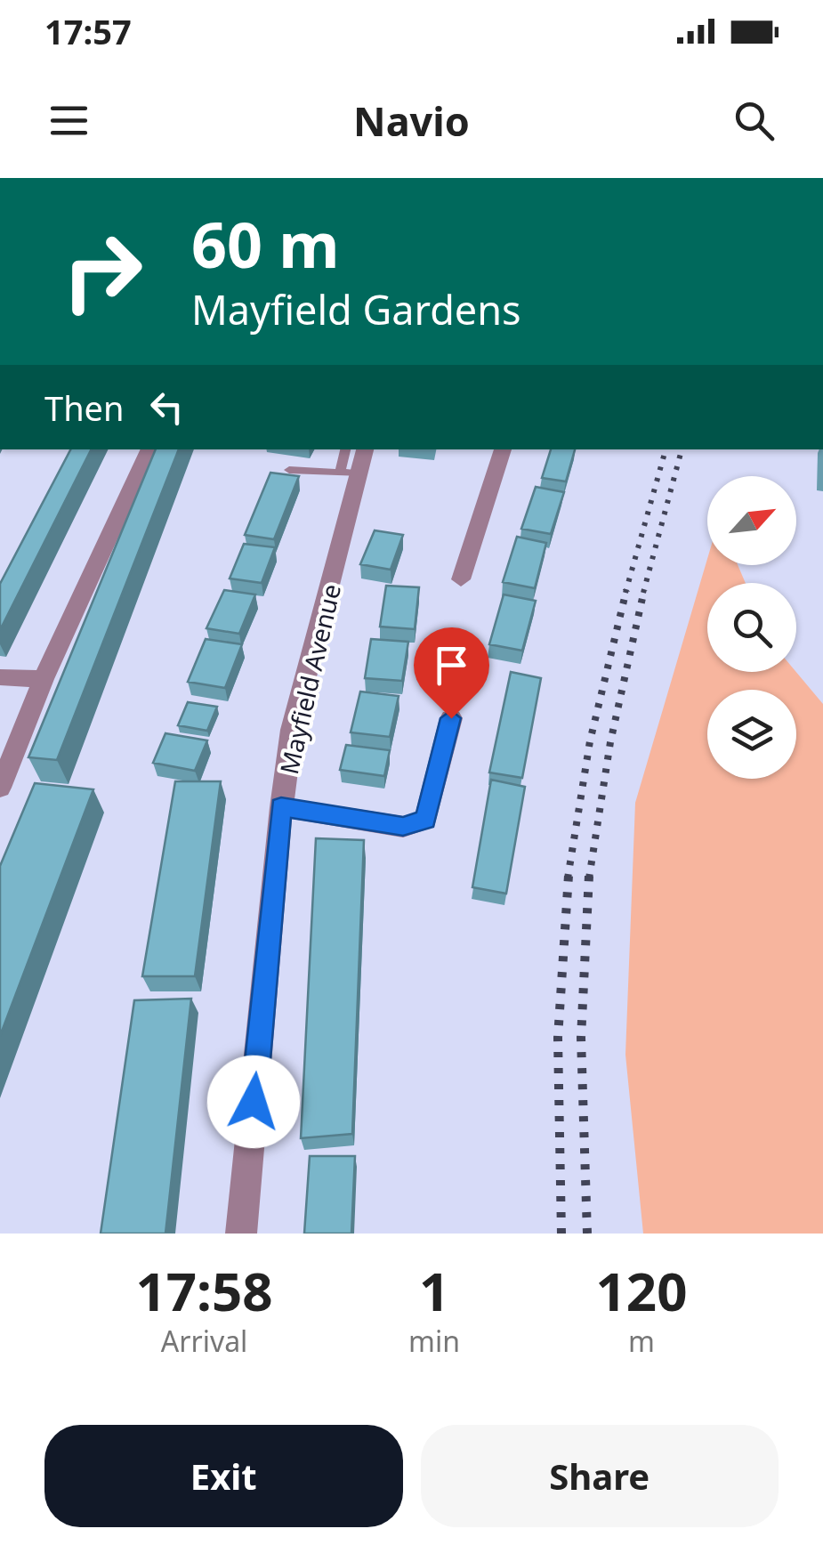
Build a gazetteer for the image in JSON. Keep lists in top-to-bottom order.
{
  "streets": {
    "street": ["Mayfield Avenue"]
  },
  "north": "top right",
  "page": {
    "status": "17:57",
    "header": "Navio",
    "turn": ["60 m", "Mayfield Gardens"],
    "then": "Then",
    "eta": [
      "17:58",
      "Arrival",
      "1",
      "min",
      "120",
      "m"
    ],
    "buttons": ["Exit", "Share"]
  }
}
